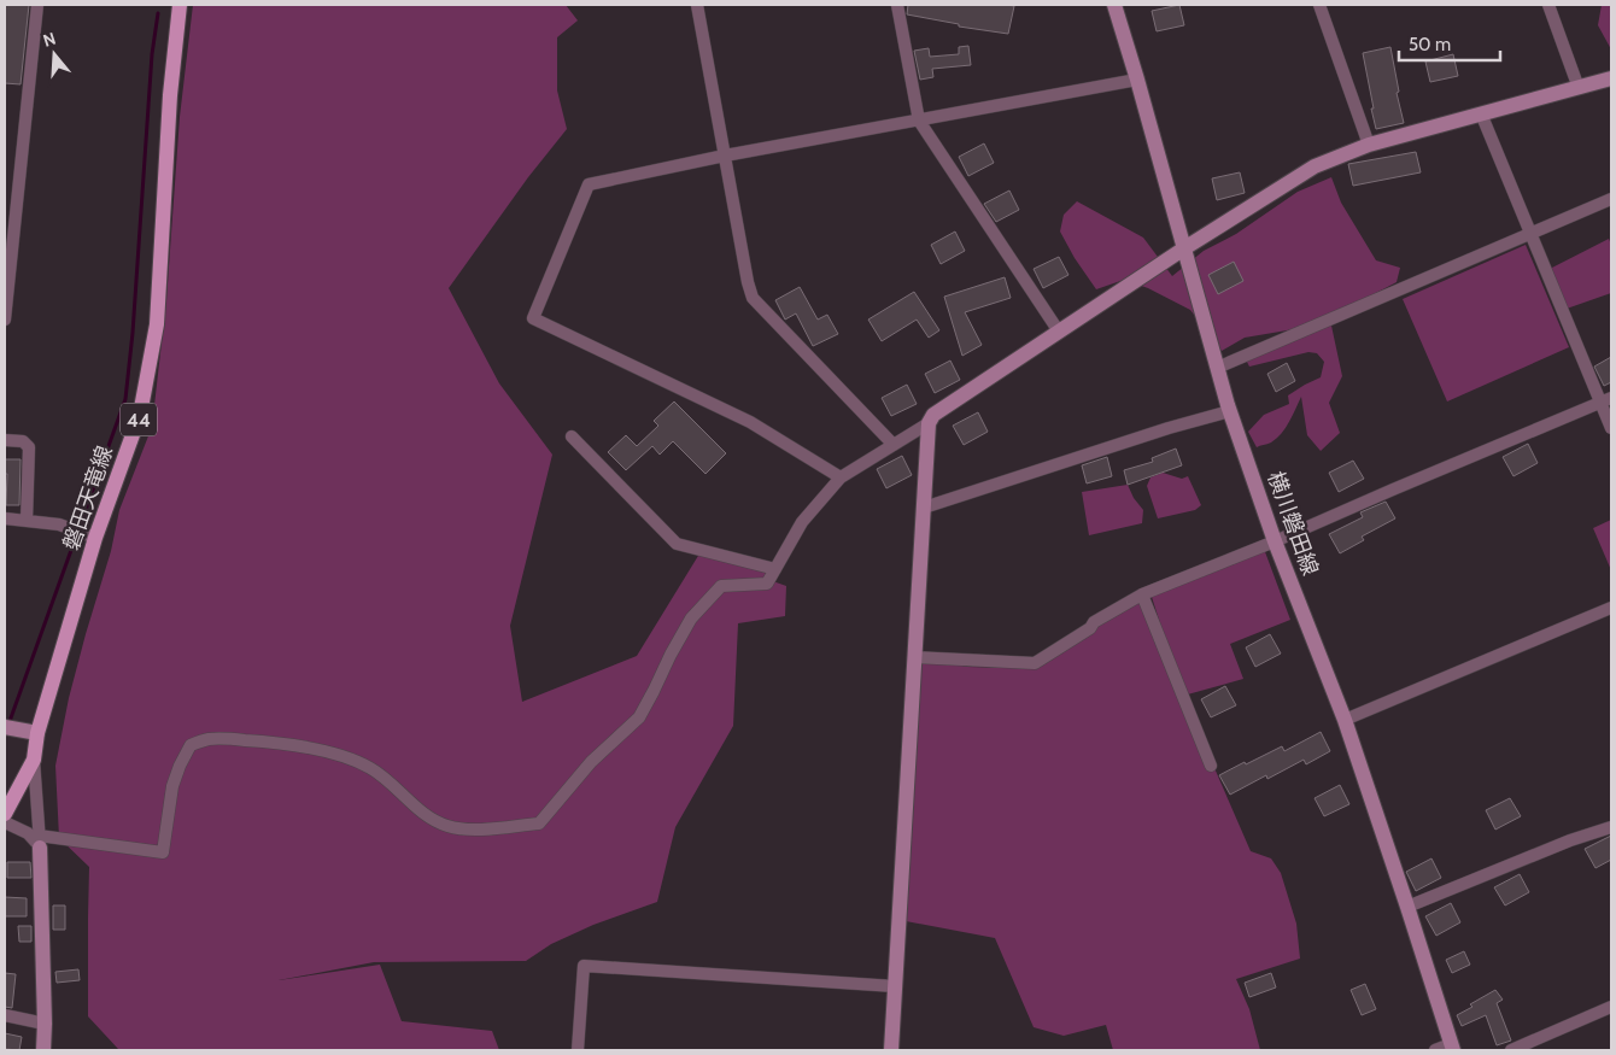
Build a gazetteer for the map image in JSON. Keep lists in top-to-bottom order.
{
  "streets": {
    "main road": ["44", "磐田天竜線"],
    "street": ["横川磐田線"]
  },
  "scale_bar": "50 m",
  "north": "top"
}
